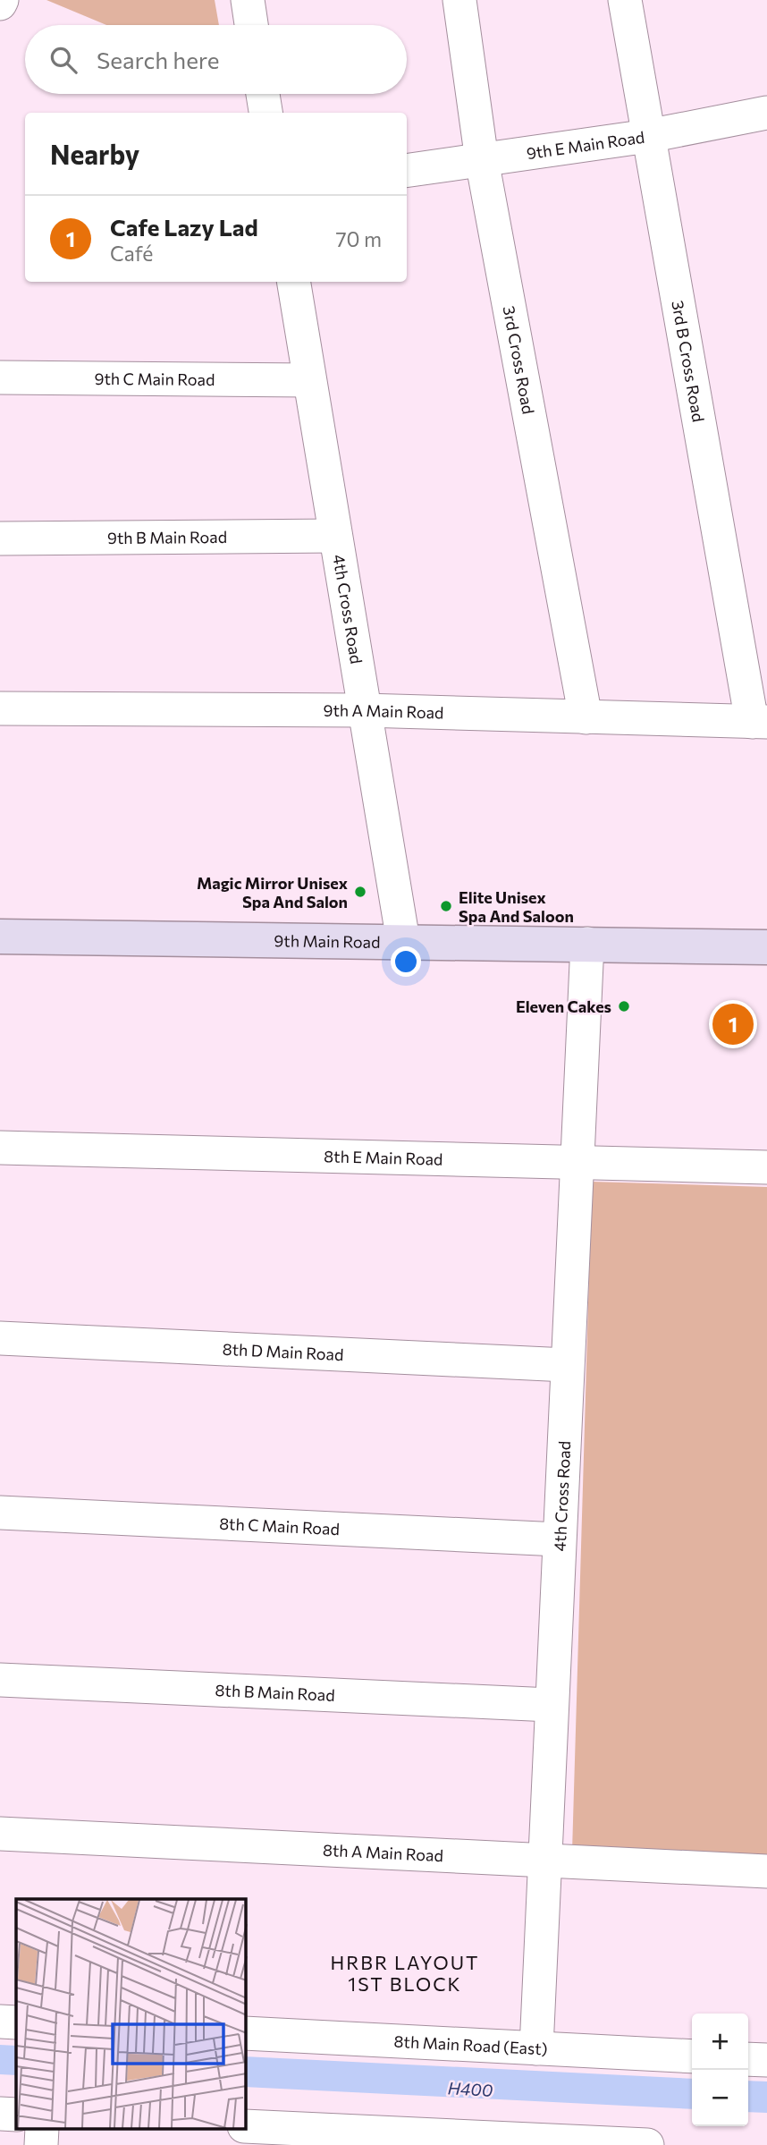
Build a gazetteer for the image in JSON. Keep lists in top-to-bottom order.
{
  "streets": {
    "street": [
      "9th E Main Road",
      "3rd Cross Road",
      "3rd B Cross Road",
      "9th C Main Road",
      "9th B Main Road",
      "4th Cross Road",
      "9th A Main Road",
      "9th Main Road",
      "8th E Main Road",
      "8th D Main Road",
      "8th C Main Road",
      "8th B Main Road",
      "8th A Main Road",
      "8th Main Road (East)"
    ]
  },
  "crossings": [
    ["9th E Main Road", "3rd Cross Road"],
    ["9th E Main Road", "3rd B Cross Road"],
    ["3rd Cross Road", "9th A Main Road"],
    ["3rd B Cross Road", "9th A Main Road"],
    ["9th C Main Road", "4th Cross Road"],
    ["9th B Main Road", "4th Cross Road"],
    ["4th Cross Road", "9th A Main Road"],
    ["4th Cross Road", "9th Main Road"],
    ["4th Cross Road", "8th E Main Road"],
    ["4th Cross Road", "8th D Main Road"],
    ["4th Cross Road", "8th C Main Road"],
    ["4th Cross Road", "8th B Main Road"],
    ["4th Cross Road", "8th A Main Road"],
    ["4th Cross Road", "8th Main Road (East)"]
  ],
  "districts": ["HRBR LAYOUT 1ST BLOCK"],
  "water": ["H400"],
  "places": ["Magic Mirror Unisex Spa And Salon", "Elite Unisex Spa And Saloon", "Eleven Cakes"],
  "page": {
    "search": "Search here",
    "heading": "Nearby",
    "list": [
      {
        "mark": "1",
        "name": "Cafe Lazy Lad",
        "note": "Café",
        "value": "70 m"
      }
    ],
    "pins": "1",
    "map_buttons": ["+", "−"]
  }
}
